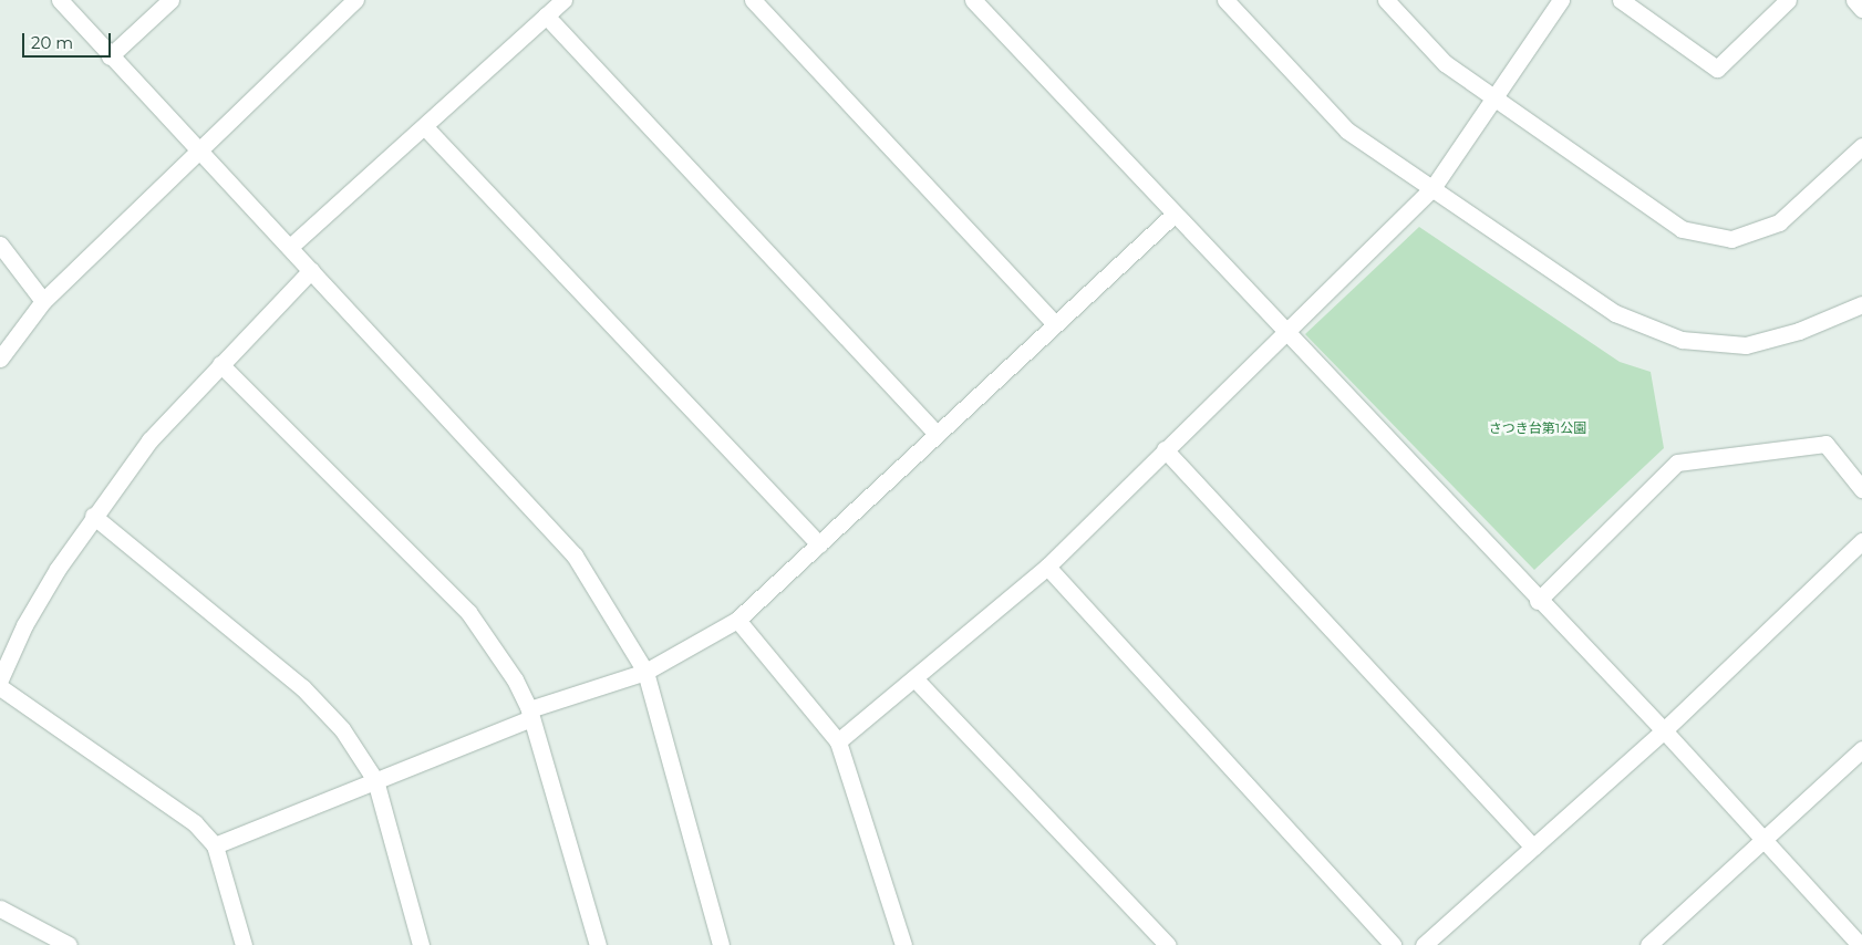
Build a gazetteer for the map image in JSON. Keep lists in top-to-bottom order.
{
  "parks": ["さつき台第1公園"],
  "scale_bar": "20 m"
}
